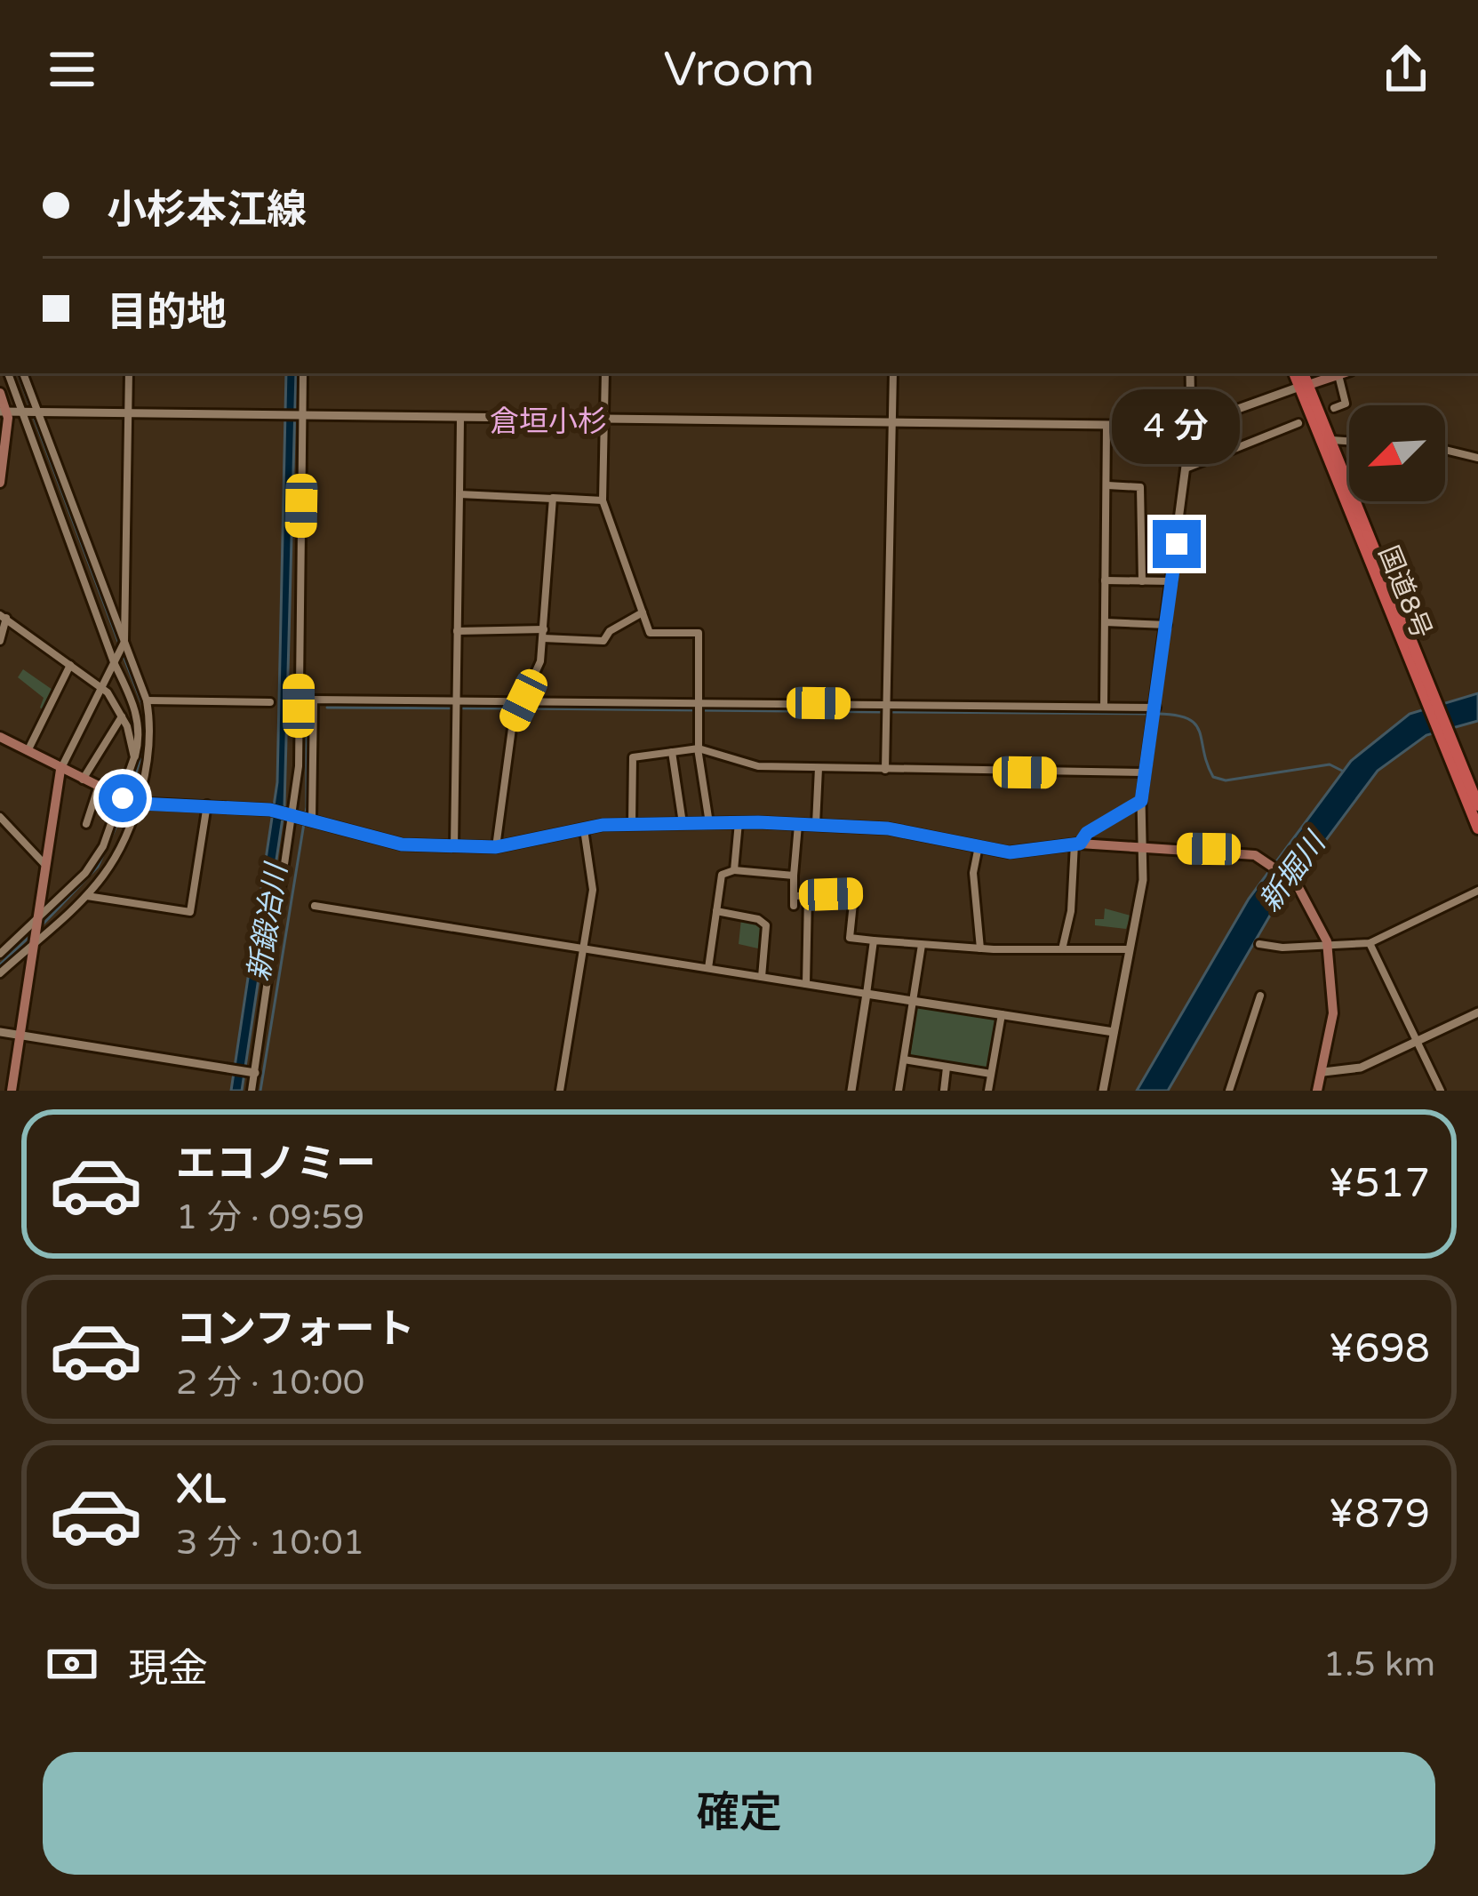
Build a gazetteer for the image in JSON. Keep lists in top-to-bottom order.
{
  "streets": {
    "highway": ["国道8号"]
  },
  "districts": ["倉垣小杉"],
  "water": ["新堀川", "新鍛冶川"],
  "north": "bottom left",
  "page": {
    "header": "Vroom",
    "banner": ["小杉本江線", "目的地"],
    "bubble": "4 分",
    "list": [
      {
        "name": "エコノミー",
        "note": "1 分 · 09:59",
        "value": "¥517"
      },
      {
        "name": "コンフォート",
        "note": "2 分 · 10:00",
        "value": "¥698"
      },
      {
        "name": "XL",
        "note": "3 分 · 10:01",
        "value": "¥879"
      }
    ],
    "pay": ["現金", "1.5 km"],
    "buttons": "確定"
  }
}
